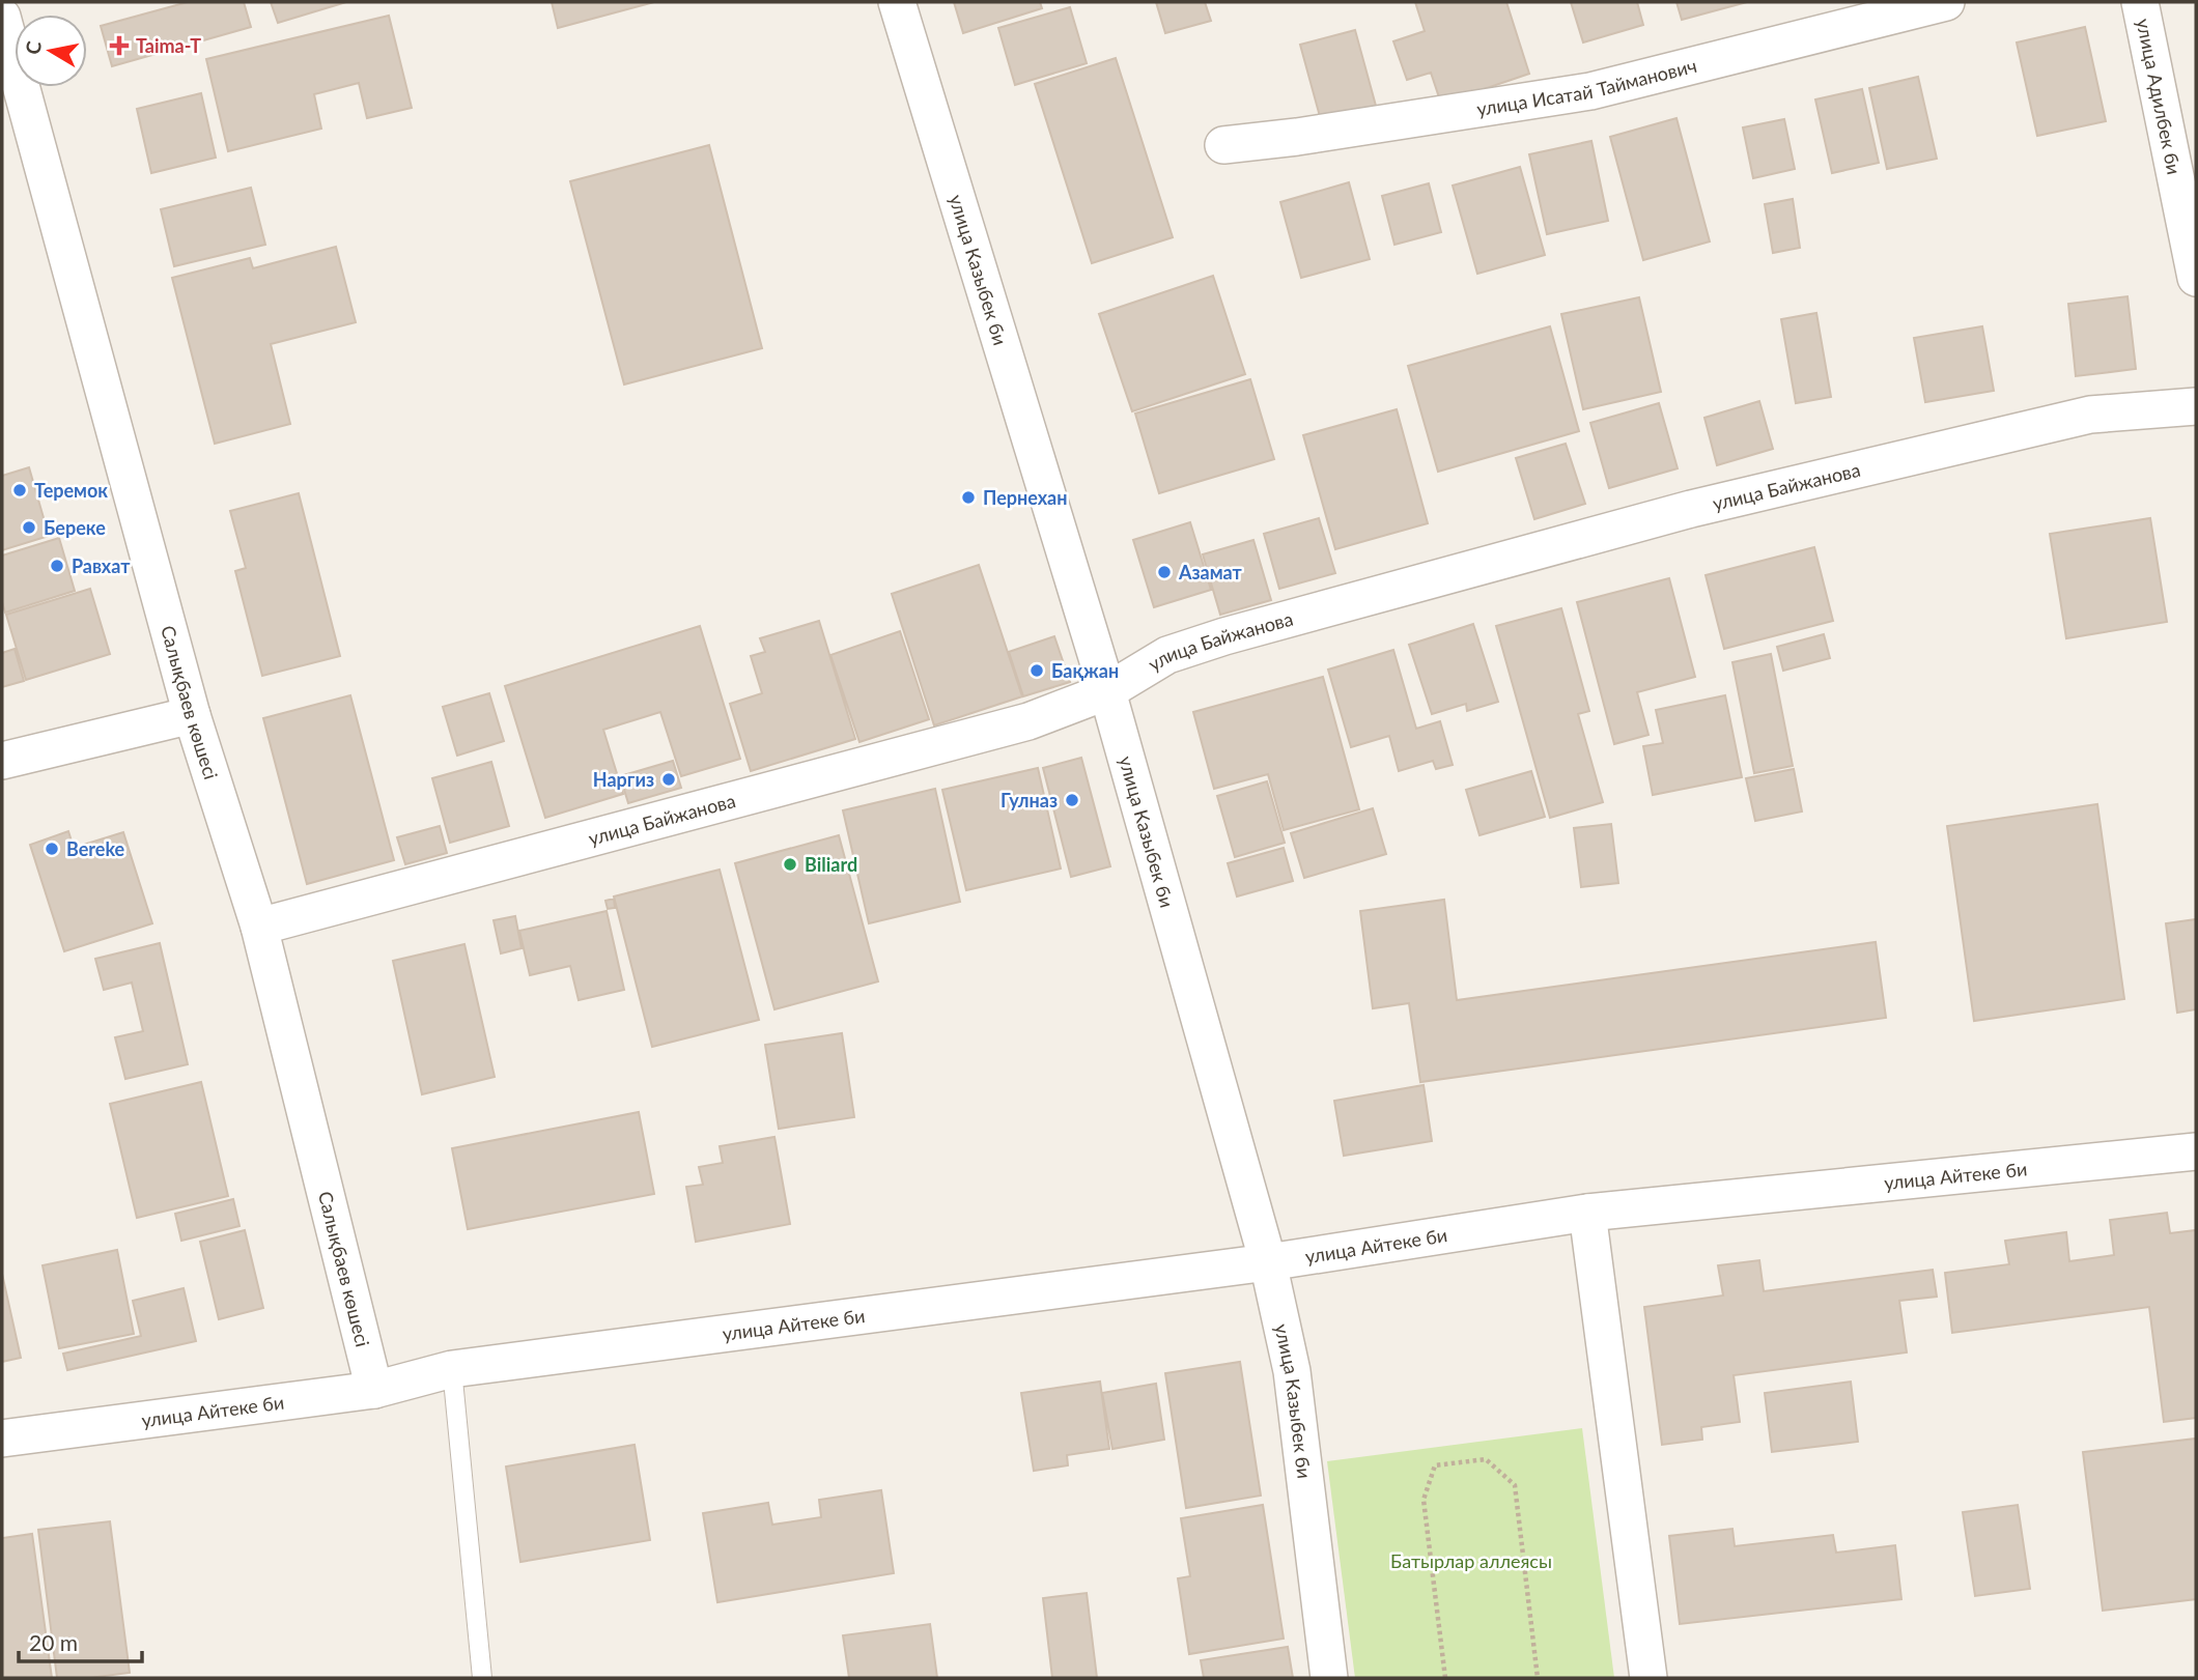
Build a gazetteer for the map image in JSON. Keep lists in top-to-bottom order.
{
  "streets": {
    "street": [
      "улица Исатай Тайманович",
      "улица Адилбек би",
      "улица Казыбек би",
      "улица Байжанова",
      "Салықбаев көшесі",
      "улица Айтеке би"
    ]
  },
  "crossings": [
    ["улица Казыбек би", "улица Байжанова"],
    ["улица Казыбек би", "улица Айтеке би"],
    ["улица Байжанова", "Салықбаев көшесі"],
    ["Салықбаев көшесі", "улица Айтеке би"]
  ],
  "parks": ["Батырлар аллеясы"],
  "places": {
    "health": ["Taima-T"],
    "other": [
      "Теремок",
      "Пернехан",
      "Береке",
      "Равхат",
      "Азамат",
      "Бақжан",
      "Наргиз",
      "Гулназ",
      "Bereke",
      "Biliard"
    ]
  },
  "scale_bar": "20 m",
  "north": "left"
}
